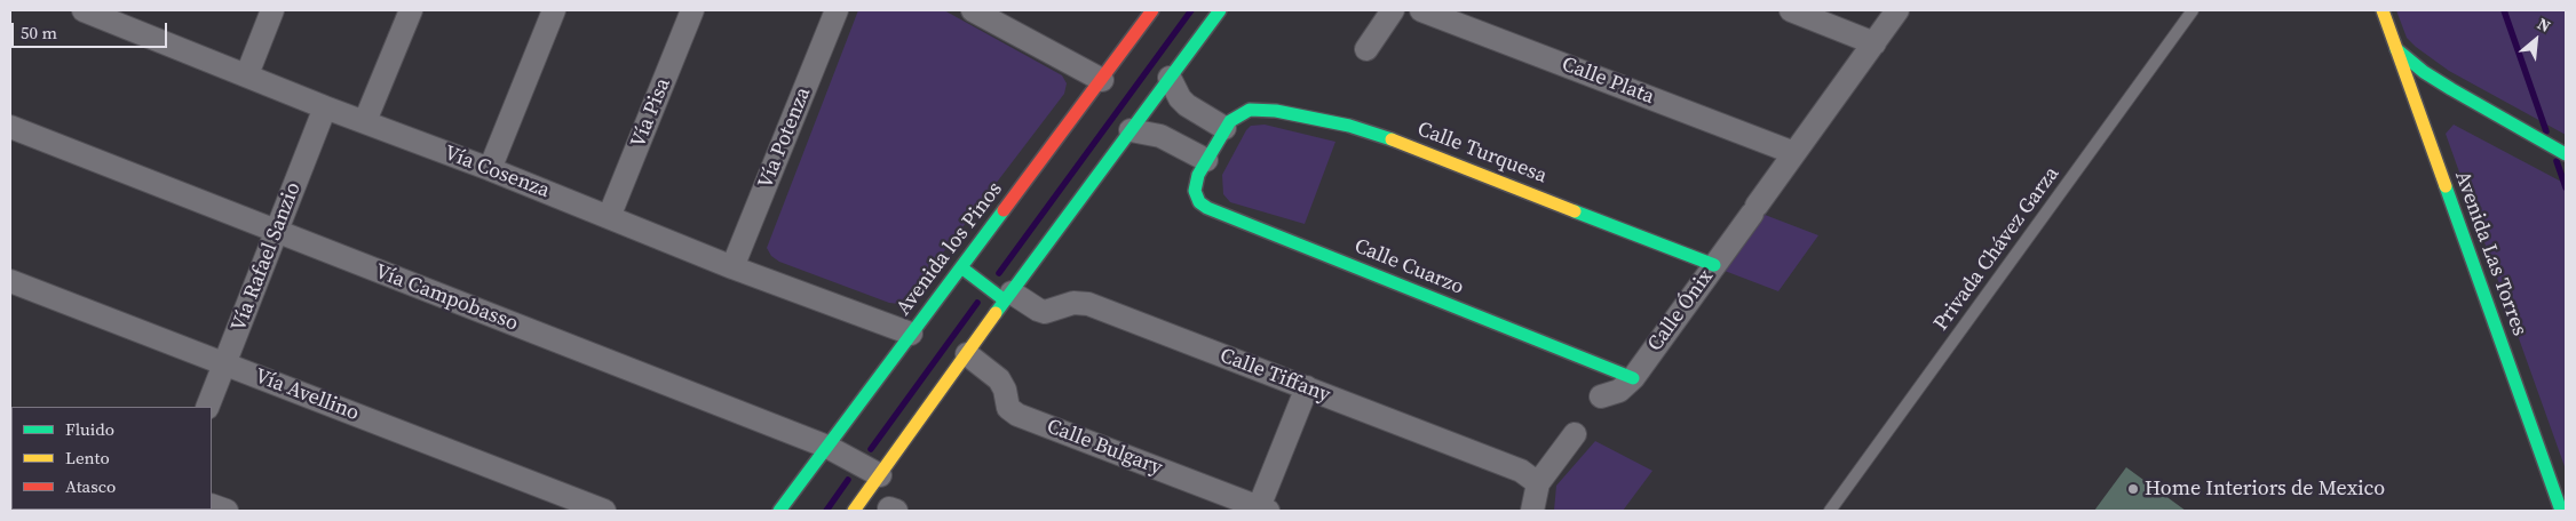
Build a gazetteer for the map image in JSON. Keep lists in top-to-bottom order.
{
  "streets": {
    "street": [
      "Calle Plata",
      "Vía Pisa",
      "Vía Potenza",
      "Calle Turquesa",
      "Vía Cosenza",
      "Avenida los Pinos",
      "Avenida Las Torres",
      "Vía Rafael Sanzio",
      "Calle Cuarzo",
      "Vía Campobasso",
      "Calle Ónix",
      "Calle Tiffany",
      "Vía Avellino",
      "Calle Bulgary"
    ],
    "lane": ["Privada Chávez Garza"]
  },
  "crossings": [
    ["Calle Plata", "Calle Ónix"],
    ["Vía Pisa", "Vía Cosenza"],
    ["Vía Potenza", "Vía Cosenza"],
    ["Calle Turquesa", "Calle Ónix"],
    ["Vía Cosenza", "Avenida los Pinos"],
    ["Vía Cosenza", "Vía Rafael Sanzio"],
    ["Avenida los Pinos", "Vía Campobasso"],
    ["Vía Rafael Sanzio", "Vía Campobasso"],
    ["Vía Rafael Sanzio", "Vía Avellino"],
    ["Calle Cuarzo", "Calle Ónix"]
  ],
  "places": ["Home Interiors de Mexico"],
  "legend": ["Fluido", "Lento", "Atasco"],
  "scale_bar": "50 m",
  "north": "top right"
}
